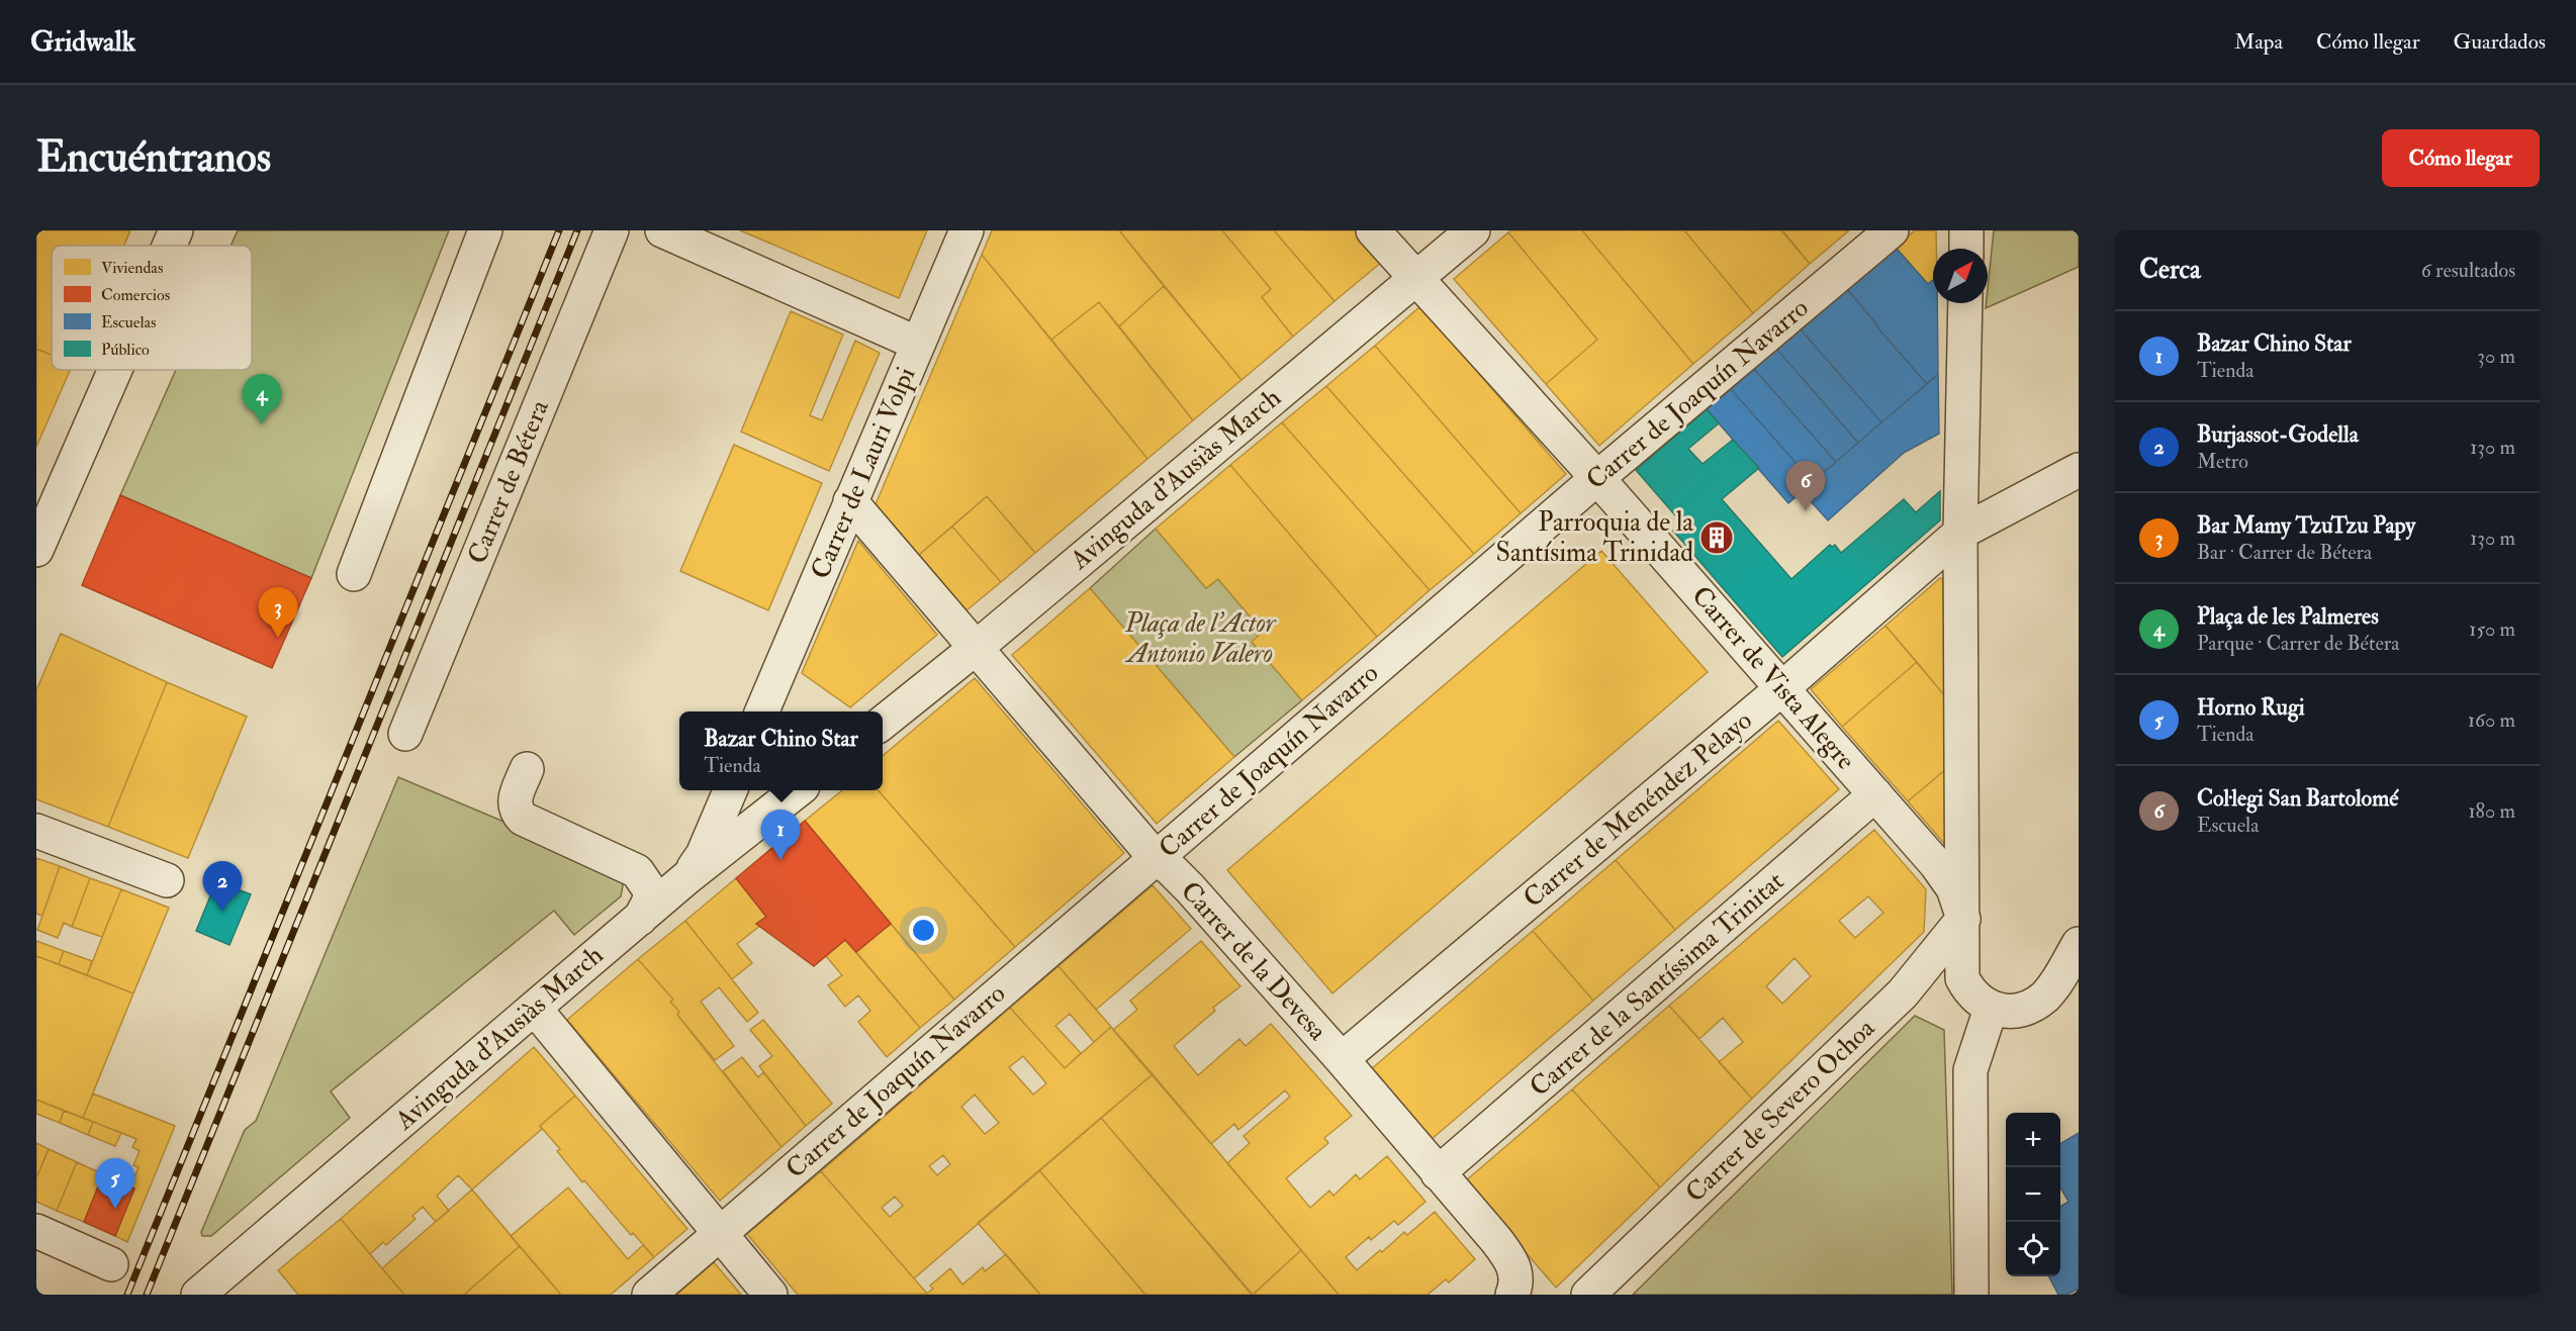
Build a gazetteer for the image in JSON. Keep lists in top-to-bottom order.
{
  "streets": {
    "street": [
      "Carrer de Joaquín Navarro",
      "Carrer de Lauri Volpi",
      "Avinguda d'Ausiàs March",
      "Carrer de Bétera",
      "Carrer de Vista Alegre",
      "Carrer de Menéndez Pelayo",
      "Carrer de la Devesa",
      "Carrer de la Santíssima Trinitat",
      "Carrer de Severo Ochoa"
    ]
  },
  "crossings": [
    ["Carrer de Joaquín Navarro", "Carrer de Vista Alegre"],
    ["Carrer de Joaquín Navarro", "Carrer de la Devesa"],
    ["Carrer de Lauri Volpi", "Carrer de la Devesa"],
    ["Avinguda d'Ausiàs March", "Carrer de Vista Alegre"],
    ["Avinguda d'Ausiàs March", "Carrer de la Devesa"],
    ["Carrer de Vista Alegre", "Carrer de Menéndez Pelayo"],
    ["Carrer de Vista Alegre", "Carrer de la Santíssima Trinitat"],
    ["Carrer de Vista Alegre", "Carrer de Severo Ochoa"],
    ["Carrer de Menéndez Pelayo", "Carrer de la Devesa"],
    ["Carrer de la Devesa", "Carrer de la Santíssima Trinitat"]
  ],
  "parks": ["Plaça de l'Actor Antonio Valero"],
  "places": {
    "building": ["Parroquia de la Santísima Trinidad"]
  },
  "legend": [
    "Viviendas",
    "Comercios",
    "Escuelas",
    "Público"
  ],
  "north": "top right",
  "page": {
    "header": "Gridwalk",
    "nav": ["Mapa", "Cómo llegar", "Guardados"],
    "buttons": "Cómo llegar",
    "title": "Encuéntranos",
    "heading": ["Cerca", "6 resultados"],
    "list": [
      {
        "mark": "1",
        "name": "Bazar Chino Star",
        "note": "Tienda",
        "value": "30 m"
      },
      {
        "mark": "2",
        "name": "Burjassot-Godella",
        "note": "Metro",
        "value": "130 m"
      },
      {
        "mark": "3",
        "name": "Bar Mamy TzuTzu Papy",
        "note": "Bar · Carrer de Bétera",
        "value": "130 m"
      },
      {
        "mark": "4",
        "name": "Plaça de les Palmeres",
        "note": "Parque · Carrer de Bétera",
        "value": "150 m"
      },
      {
        "mark": "5",
        "name": "Horno Rugi",
        "note": "Tienda",
        "value": "160 m"
      },
      {
        "mark": "6",
        "name": "Col·legi San Bartolomé",
        "note": "Escuela",
        "value": "180 m"
      }
    ],
    "pins": [
      "4",
      "6",
      "3",
      "1",
      "2",
      "5"
    ],
    "popup": ["Bazar Chino Star", "Tienda"],
    "map_buttons": ["+", "−"]
  }
}
